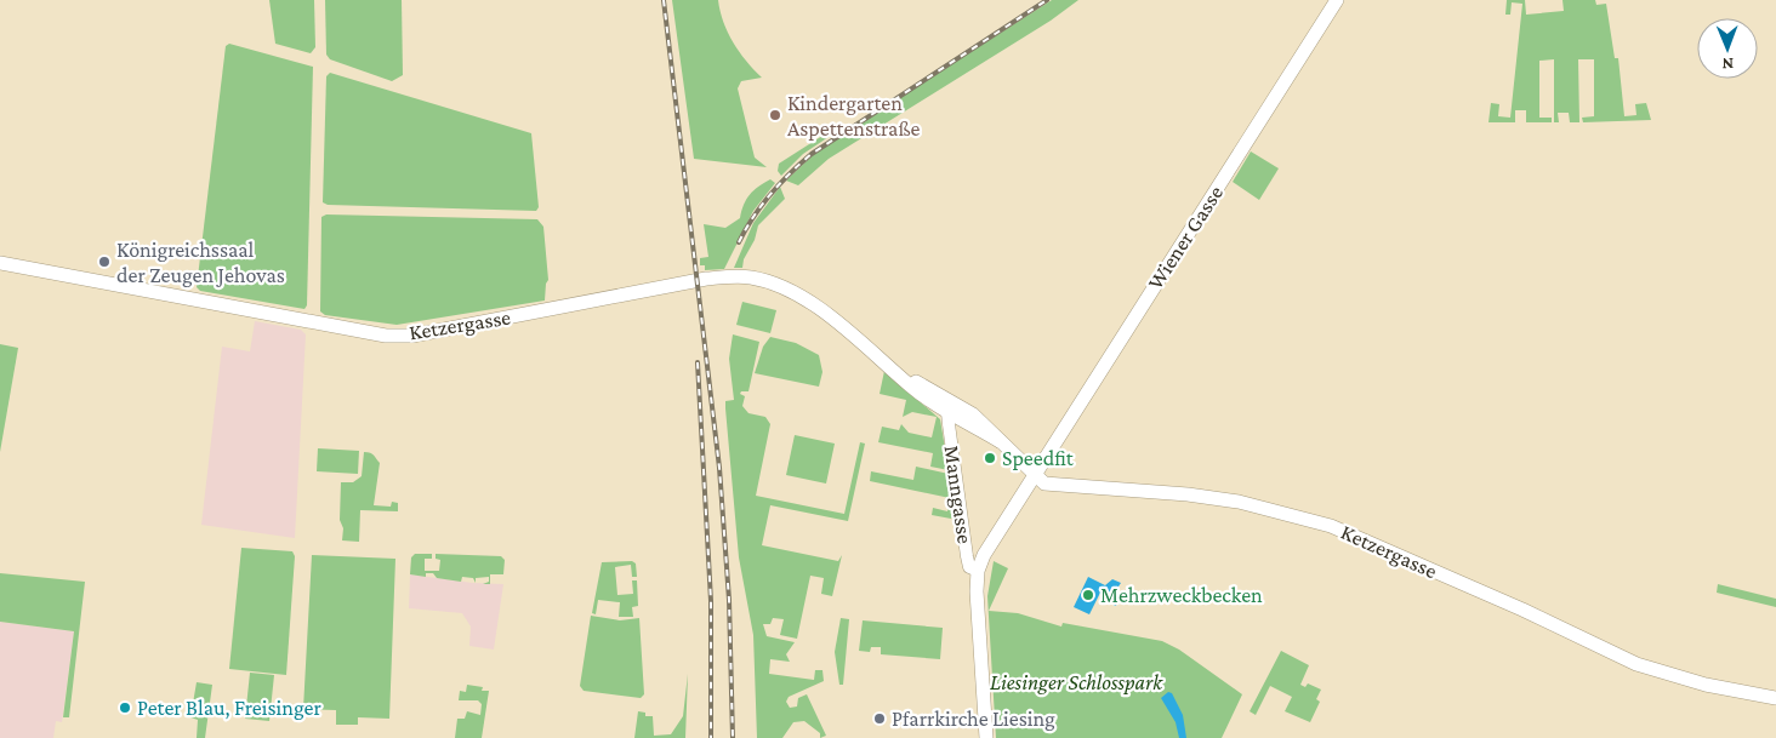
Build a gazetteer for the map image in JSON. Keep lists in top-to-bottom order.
{
  "streets": {
    "main road": ["Wiener Gasse", "Ketzergasse"],
    "street": ["Manngasse"]
  },
  "crossings": [
    ["Wiener Gasse", "Ketzergasse"],
    ["Wiener Gasse", "Manngasse"],
    ["Ketzergasse", "Manngasse"]
  ],
  "parks": ["Liesinger Schlosspark"],
  "places": [
    "Kindergarten Aspettenstraße",
    "Königreichssaal der Zeugen Jehovas",
    "Speedfit",
    "Mehrzweckbecken",
    "Peter Blau, Freisinger",
    "Pfarrkirche Liesing"
  ],
  "north": "bottom"
}
